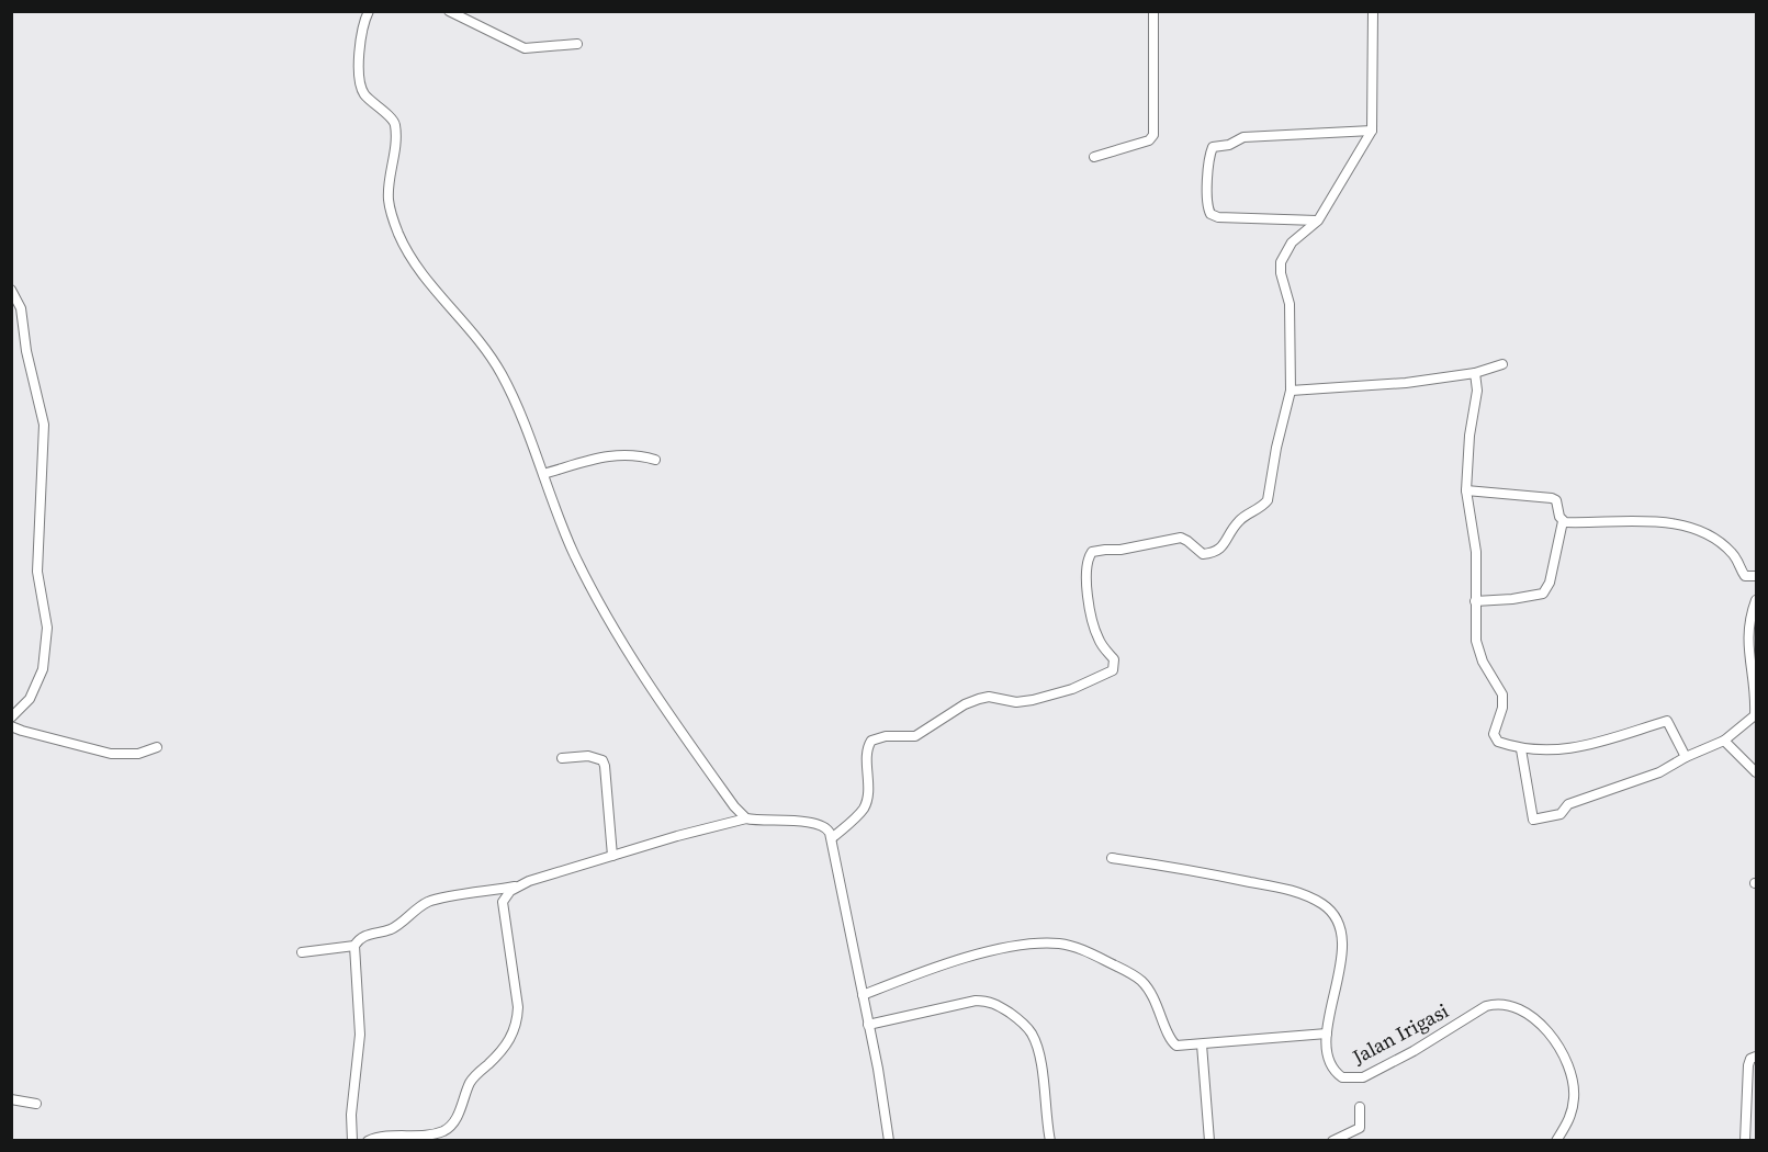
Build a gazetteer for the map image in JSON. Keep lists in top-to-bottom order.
{
  "streets": {
    "street": ["Jalan Irigasi"]
  }
}
